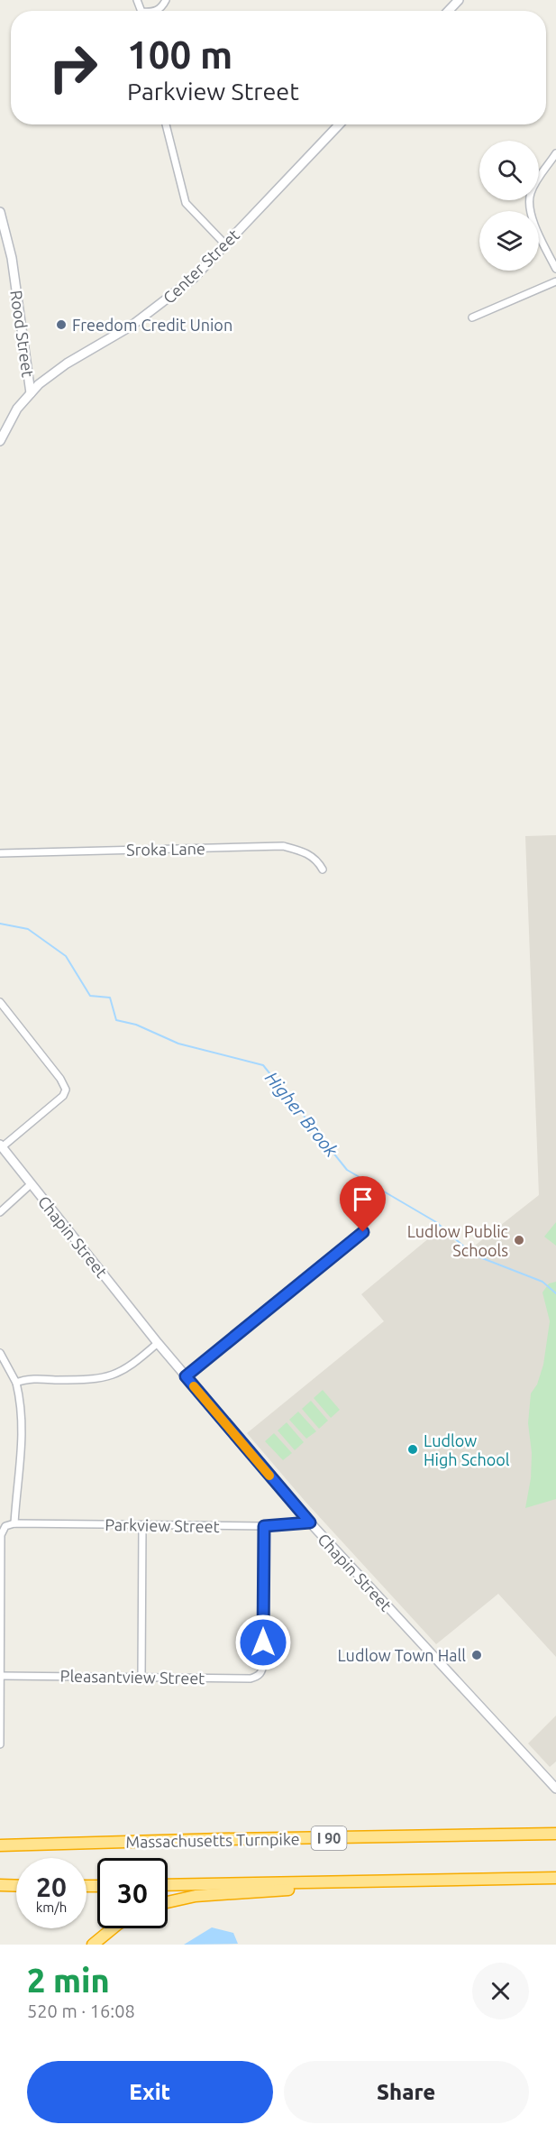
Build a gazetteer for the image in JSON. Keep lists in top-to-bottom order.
{
  "streets": {
    "highway": ["I 90", "Massachusetts Turnpike"],
    "main road": ["Center Street", "Rood Street", "Chapin Street"],
    "street": ["Sroka Lane", "Parkview Street", "Pleasantview Street"]
  },
  "crossings": [
    ["Center Street", "Rood Street"],
    ["Chapin Street", "Parkview Street"],
    ["Parkview Street", "Pleasantview Street"]
  ],
  "water": ["Higher Brook"],
  "places": [
    "Freedom Credit Union",
    "Ludlow Public Schools",
    "Ludlow High School",
    "Ludlow Town Hall"
  ],
  "page": {
    "turn": ["100 m", "Parkview Street"],
    "speed": "20 km/h",
    "limit": "30",
    "heading": ["2 min", "520 m · 16:08"],
    "buttons": ["Exit", "Share"]
  }
}
